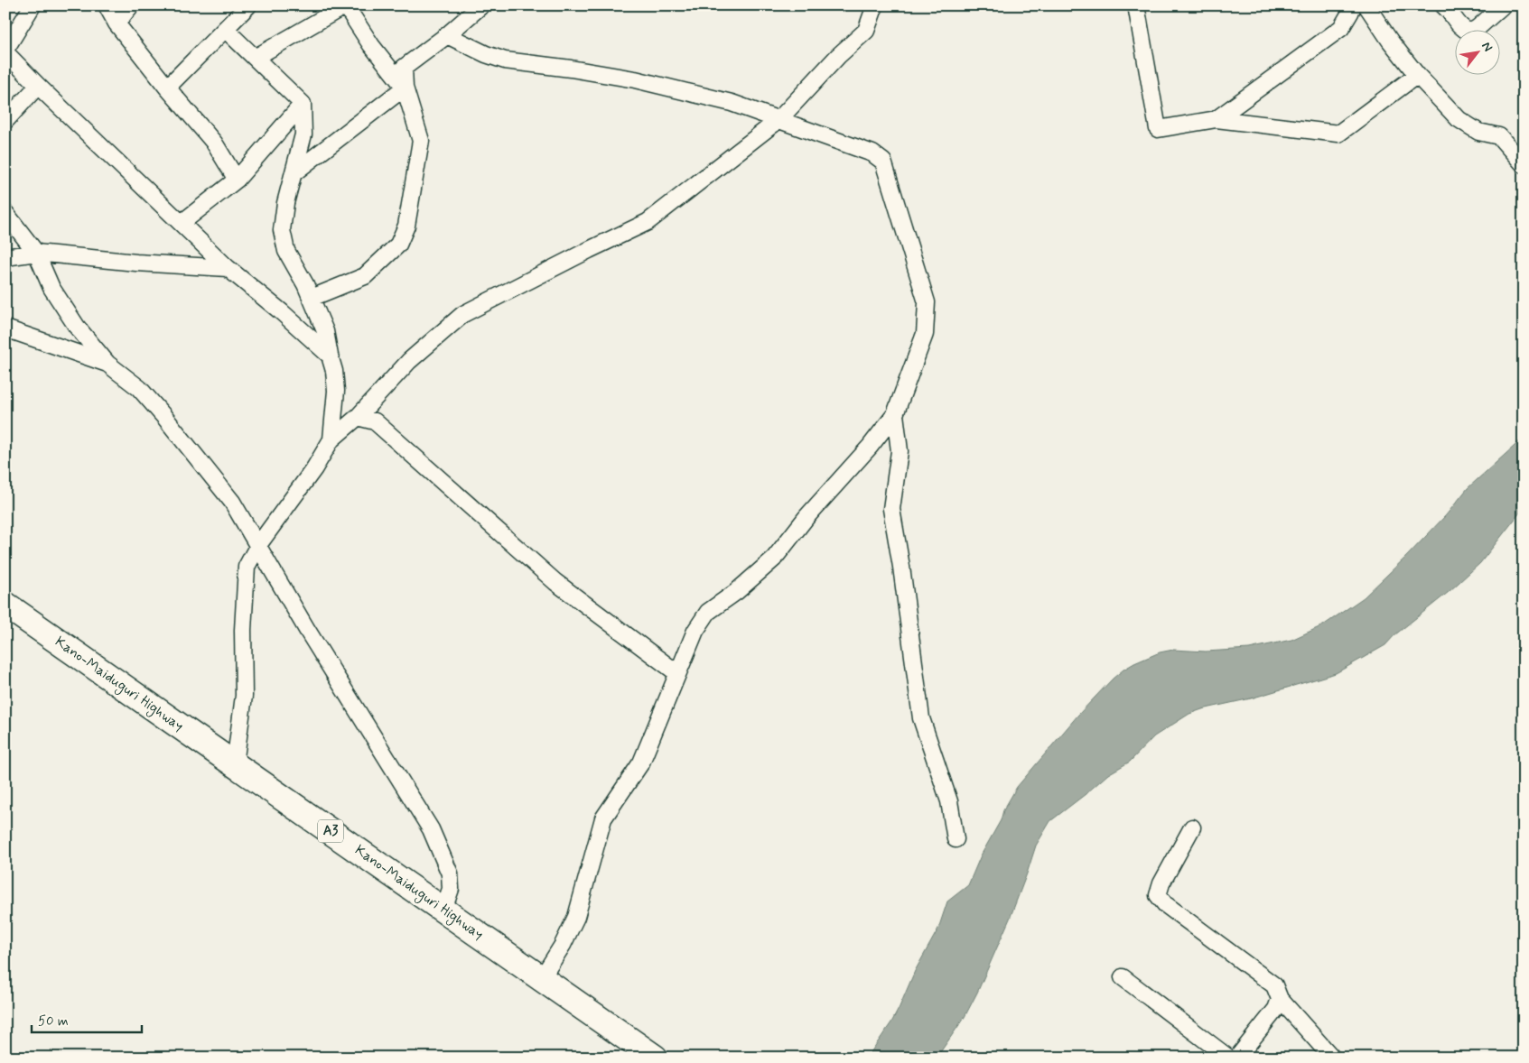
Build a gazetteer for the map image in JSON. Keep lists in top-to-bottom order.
{
  "streets": {
    "highway": ["Kano-Maiduguri Highway", "A3"]
  },
  "scale_bar": "50 m",
  "north": "top right"
}
